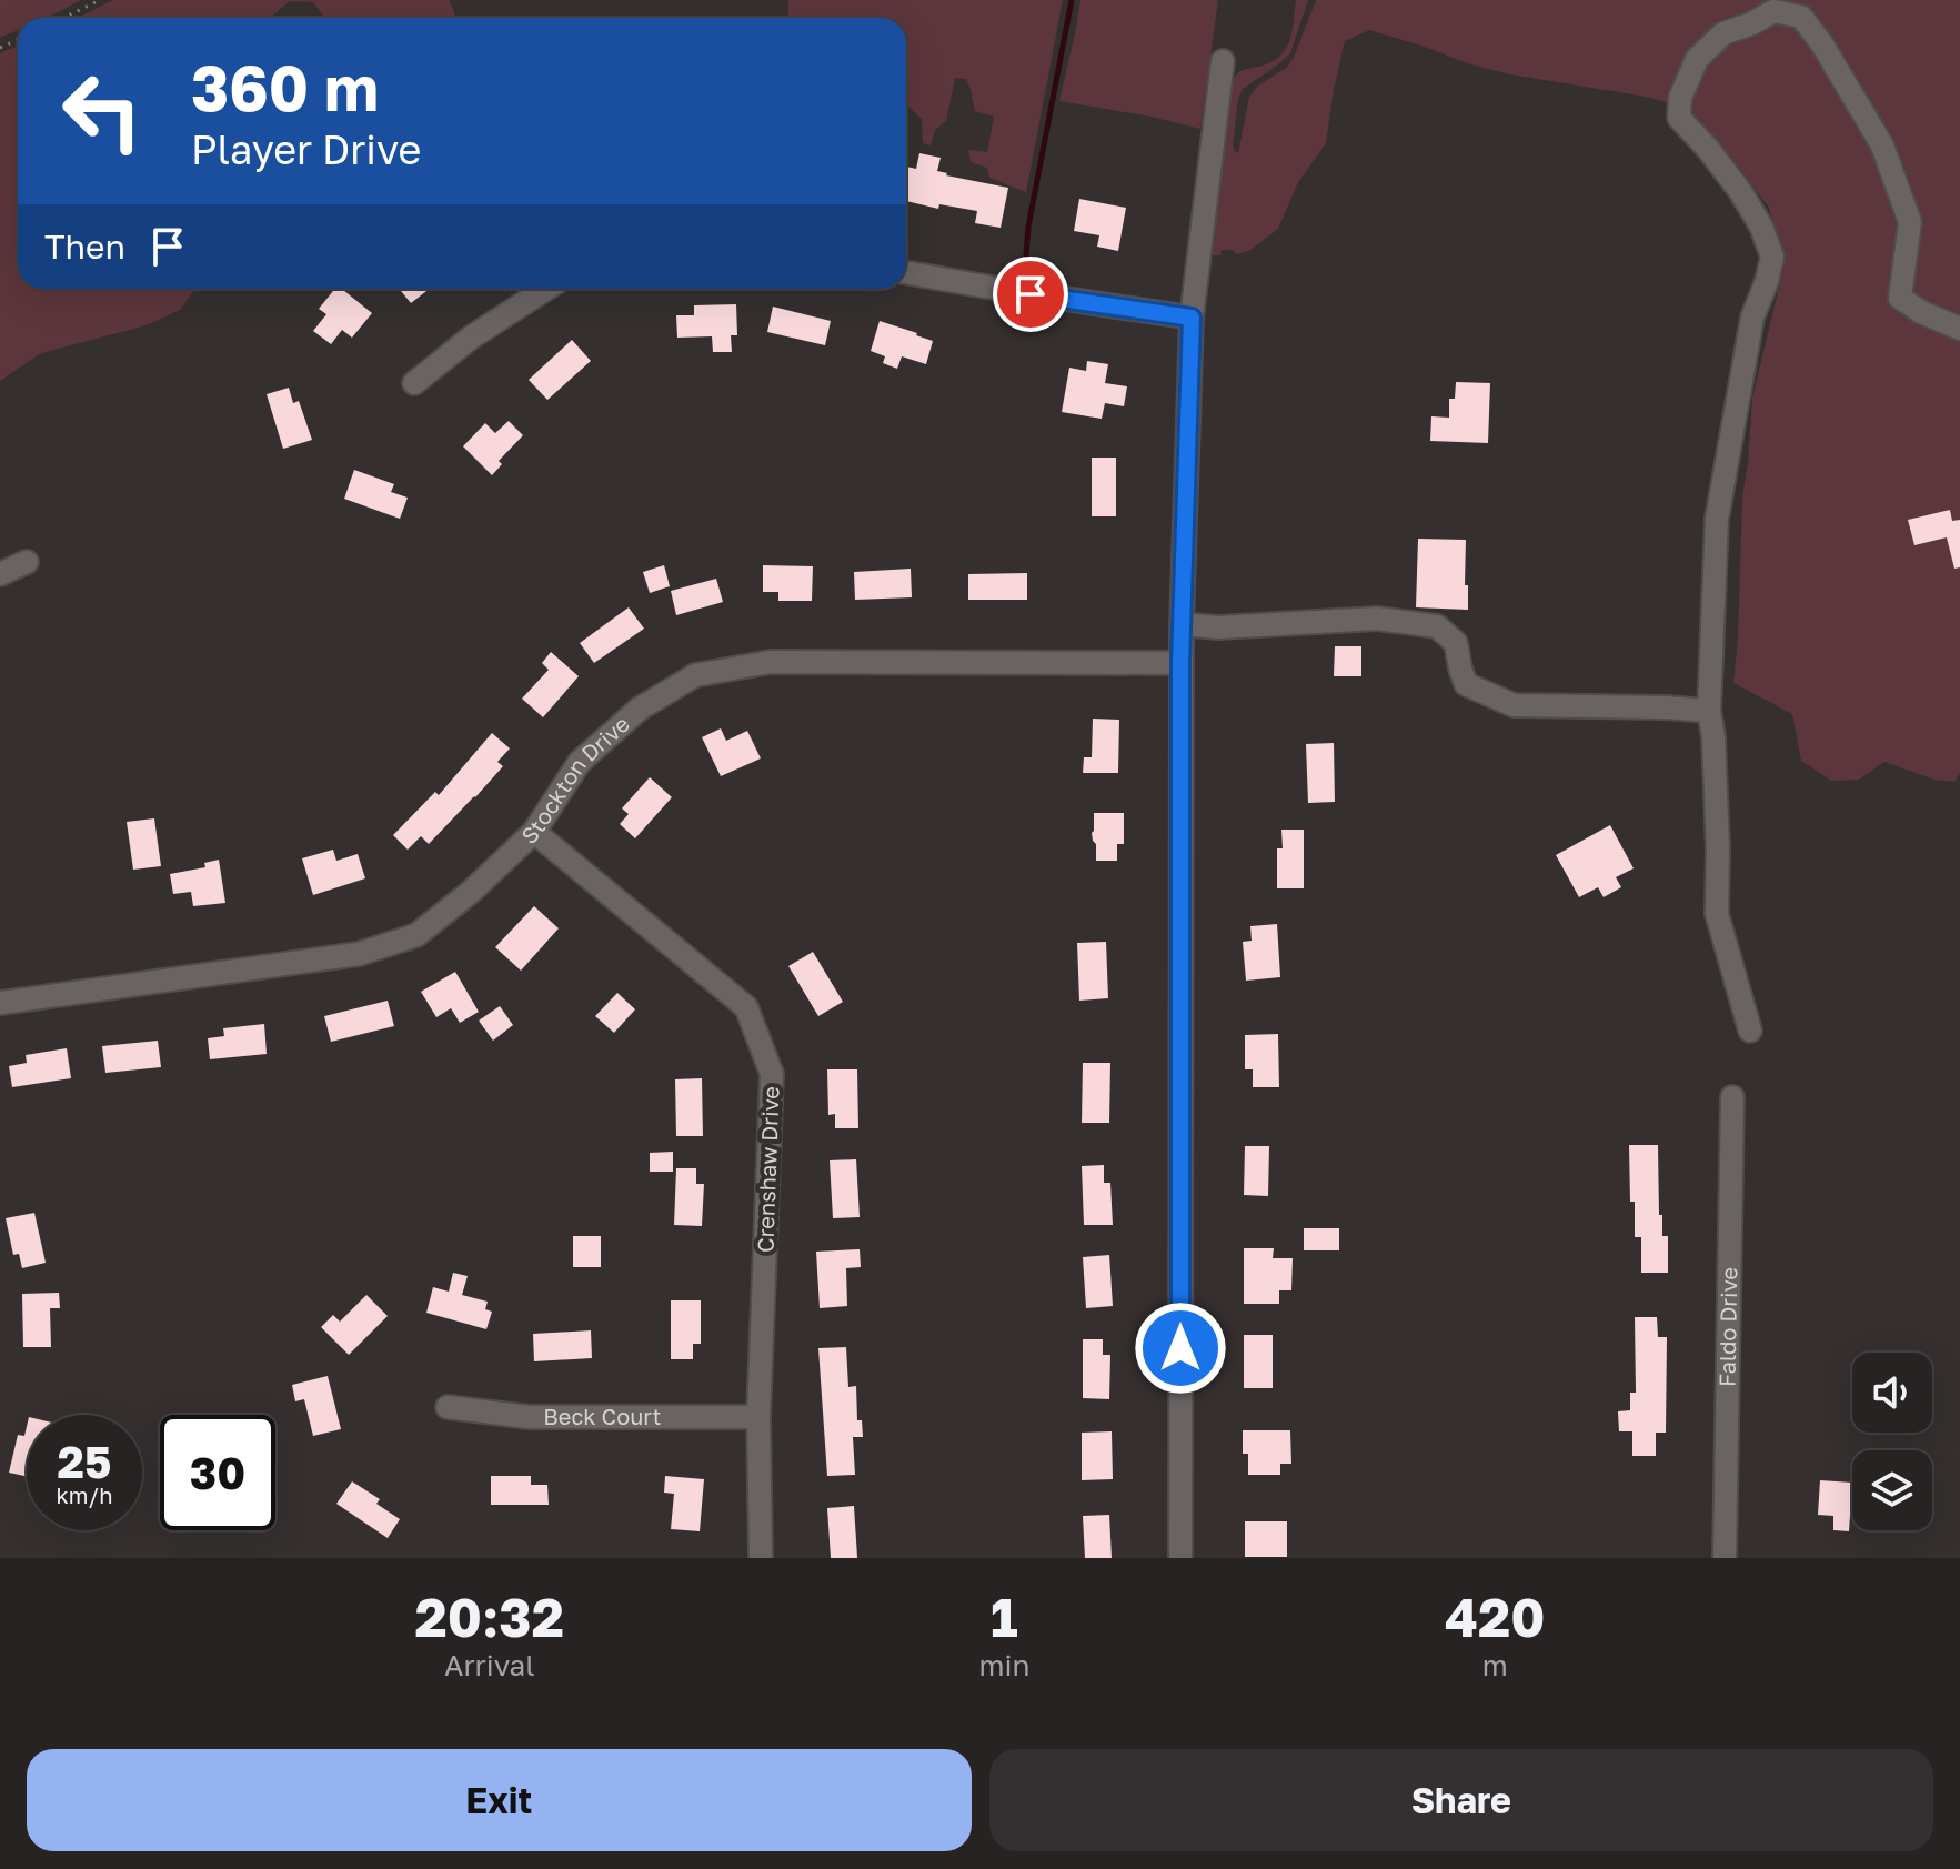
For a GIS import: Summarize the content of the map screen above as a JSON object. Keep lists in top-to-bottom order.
{
  "streets": {
    "street": [
      "Stockton Drive",
      "Crenshaw Drive",
      "Faldo Drive",
      "Beck Court"
    ]
  },
  "crossings": [
    ["Stockton Drive", "Crenshaw Drive"],
    ["Crenshaw Drive", "Beck Court"]
  ],
  "page": {
    "turn": ["360 m", "Player Drive"],
    "then": "Then",
    "speed": "25 km/h",
    "limit": "30",
    "eta": [
      "20:32",
      "Arrival",
      "1",
      "min",
      "420",
      "m"
    ],
    "buttons": ["Exit", "Share"]
  }
}
